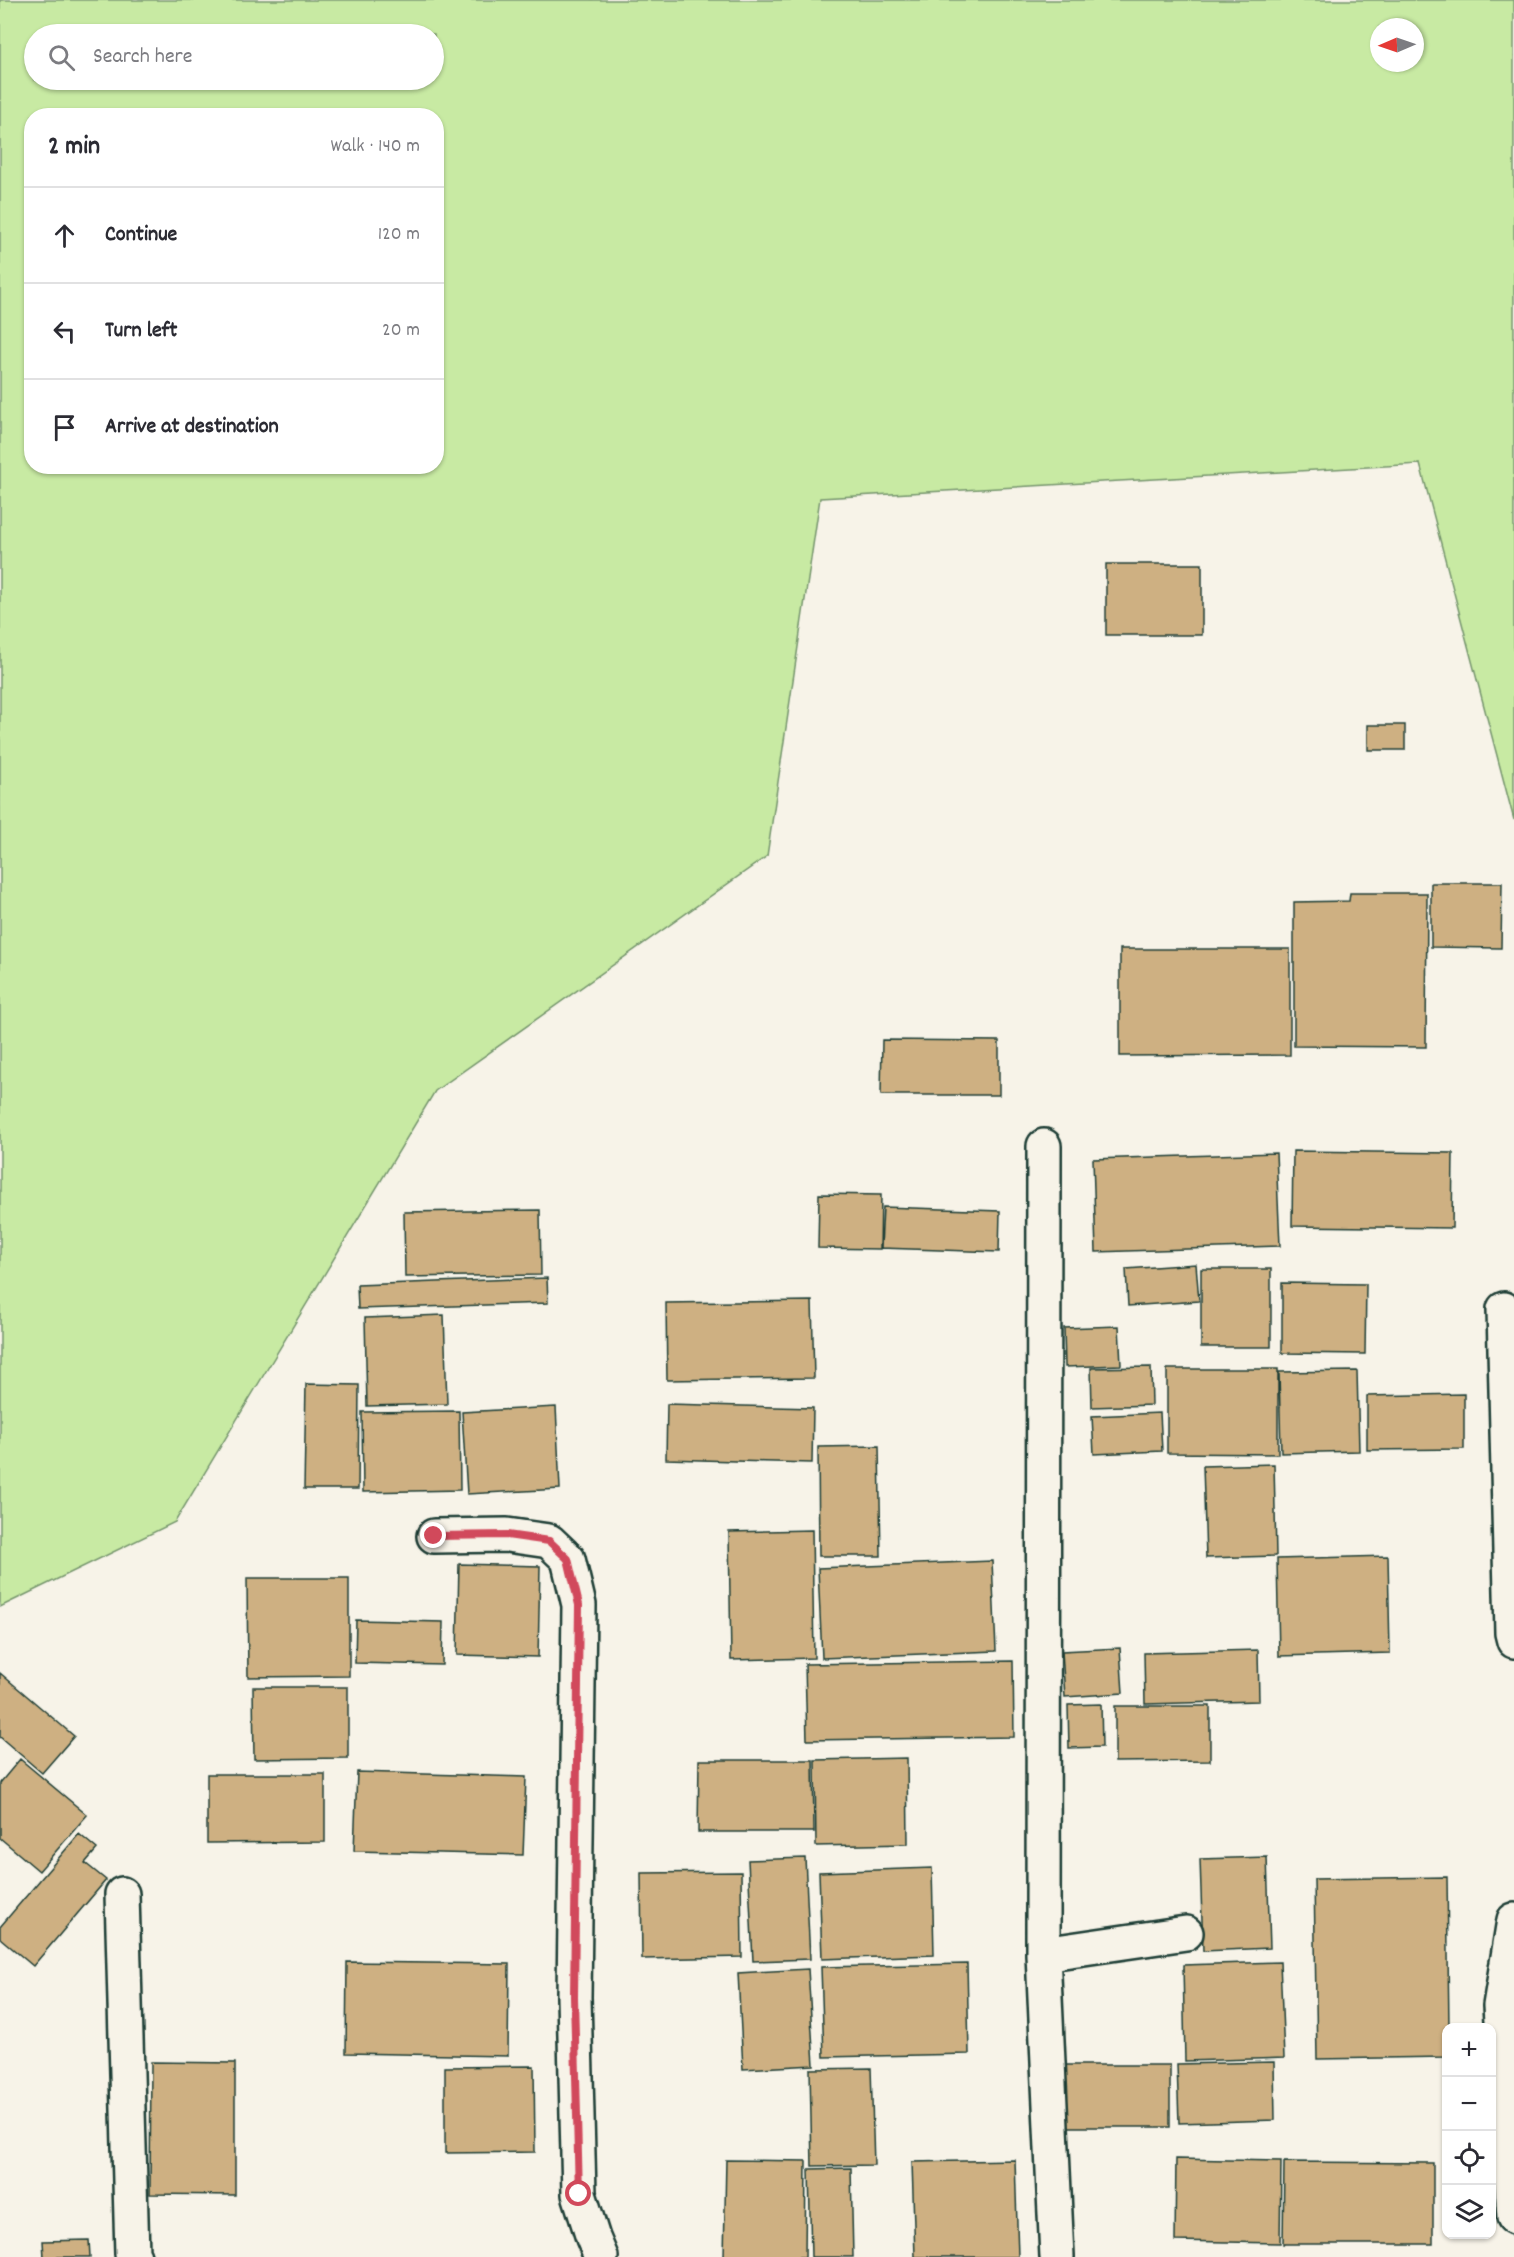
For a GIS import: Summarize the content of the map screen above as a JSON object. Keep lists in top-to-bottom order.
{
  "north": "left",
  "page": {
    "search": "Search here",
    "heading": ["2 min", "Walk · 140 m"],
    "list": [
      ["Continue", "120 m"],
      ["Turn left", "20 m"],
      "Arrive at destination"
    ],
    "map_buttons": ["+", "−"]
  }
}
